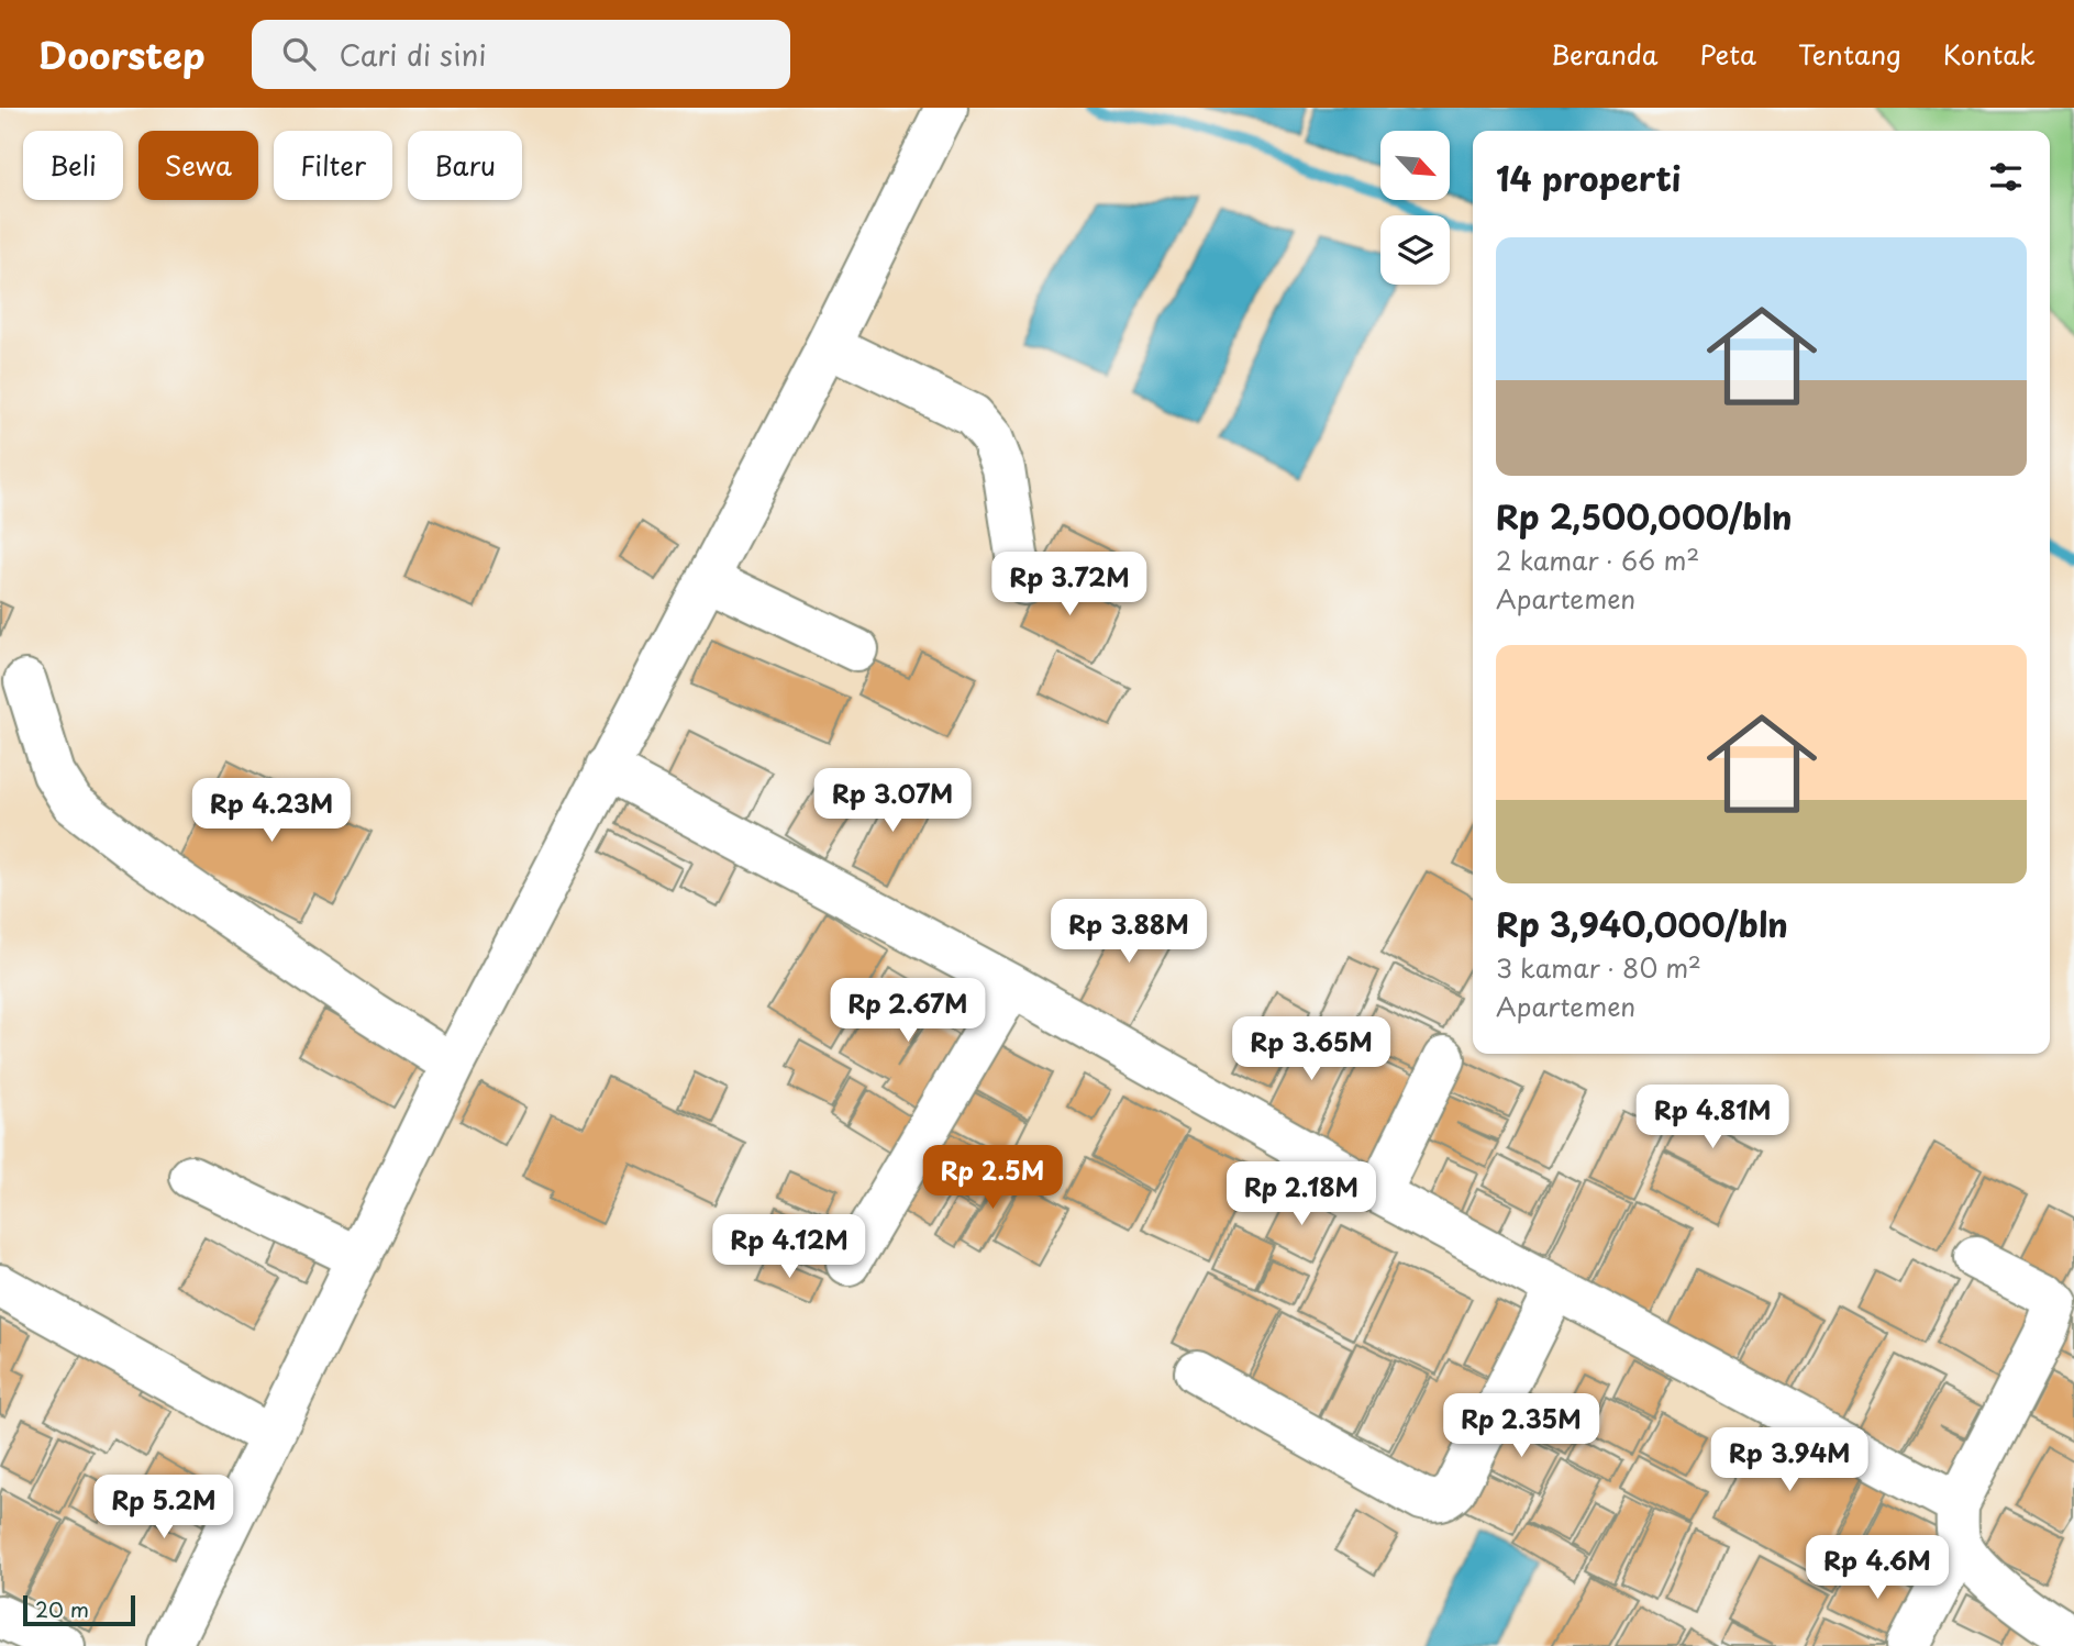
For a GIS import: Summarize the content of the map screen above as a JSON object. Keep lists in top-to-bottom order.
{
  "scale_bar": "20 m",
  "north": "bottom right",
  "page": {
    "header": "Doorstep",
    "search": "Cari di sini",
    "nav": [
      "Beranda",
      "Peta",
      "Tentang",
      "Kontak"
    ],
    "chip": [
      "Beli",
      "Sewa",
      "Filter",
      "Baru"
    ],
    "heading": "14 properti",
    "list": [
      {
        "name": "Rp 2,500,000/bln",
        "note": "2 kamar · 66 m² · Apartemen"
      },
      {
        "name": "Rp 3,940,000/bln",
        "note": "3 kamar · 80 m² · Apartemen"
      }
    ],
    "price": [
      "Rp 3.72M",
      "Rp 3.07M",
      "Rp 4.23M",
      "Rp 3.88M",
      "Rp 2.67M",
      "Rp 3.65M",
      "Rp 4.81M",
      "Rp 2.5M",
      "Rp 2.18M",
      "Rp 4.12M",
      "Rp 2.35M",
      "Rp 3.94M",
      "Rp 5.2M",
      "Rp 4.6M"
    ],
    "scale": "20 m"
  }
}
